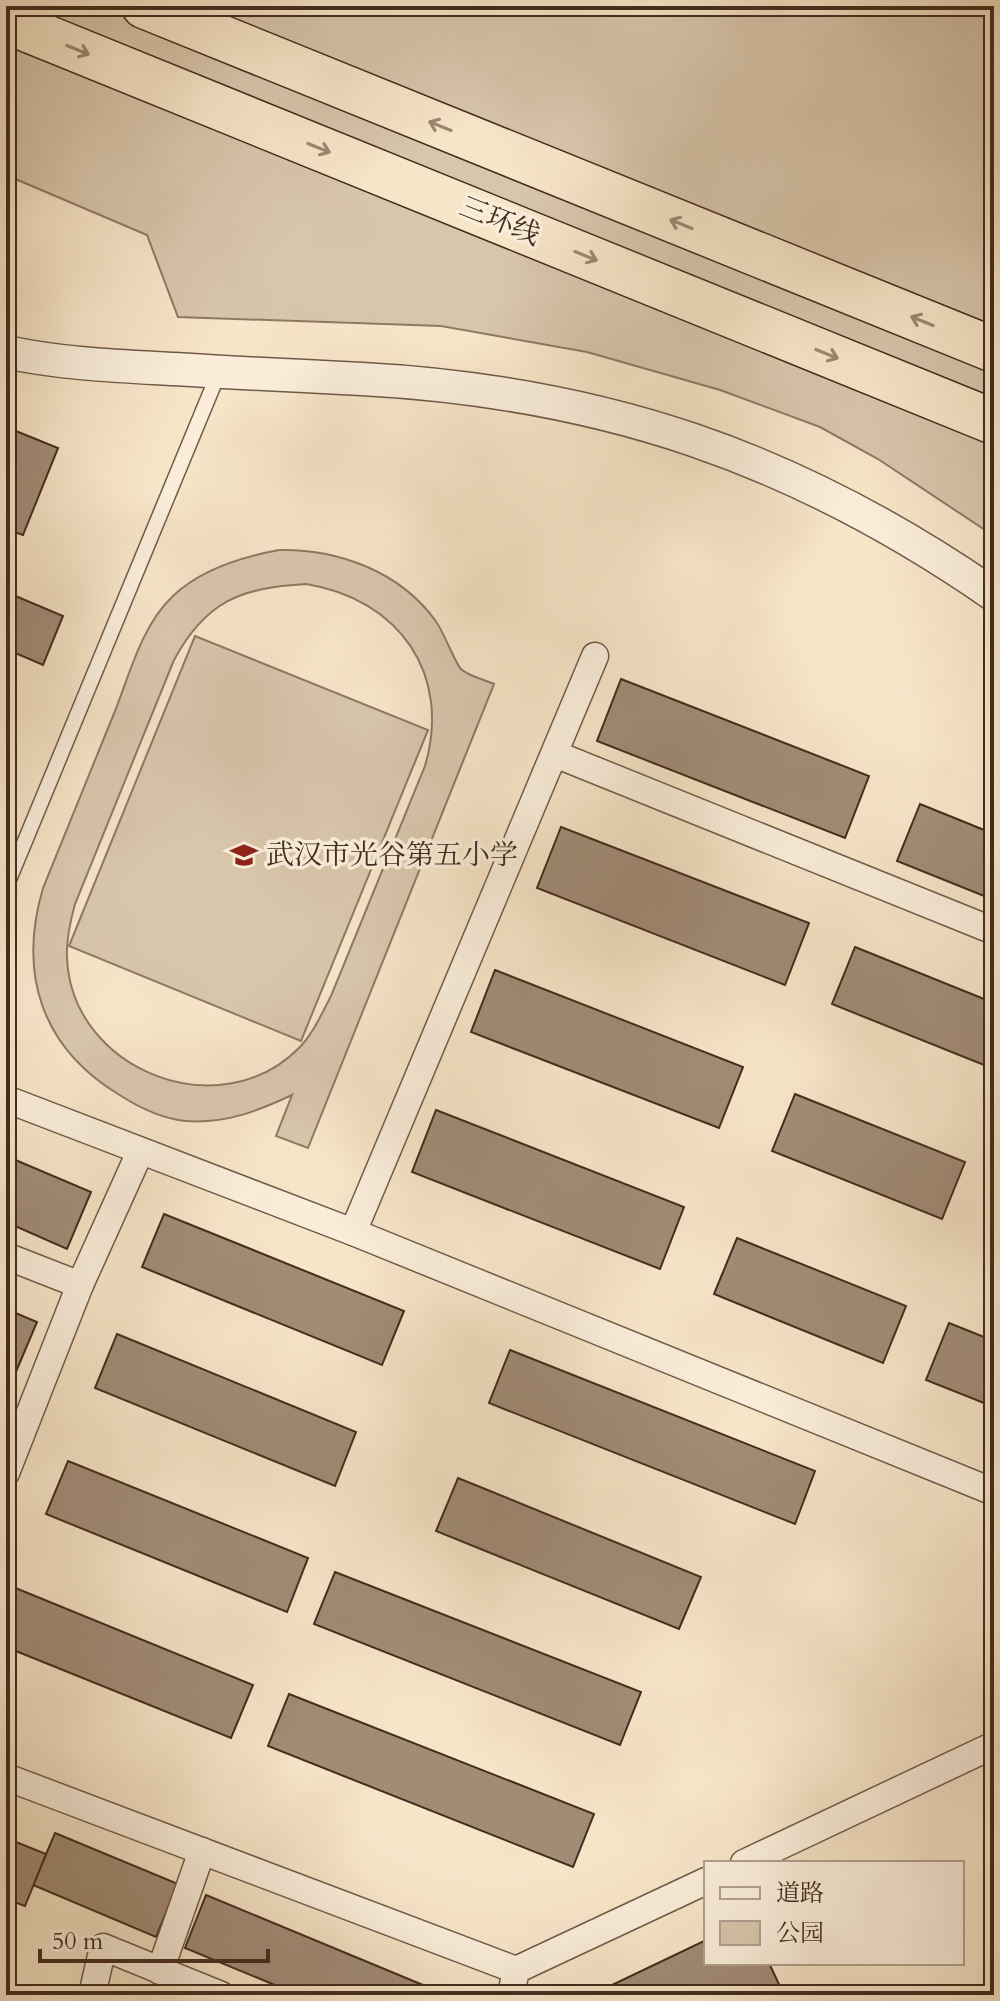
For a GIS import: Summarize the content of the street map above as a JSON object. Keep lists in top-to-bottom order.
{
  "streets": {
    "highway": ["三环线"]
  },
  "places": {
    "school or university": ["武汉市光谷第五小学"]
  },
  "legend": ["道路", "公园"],
  "scale_bar": "50 m"
}
